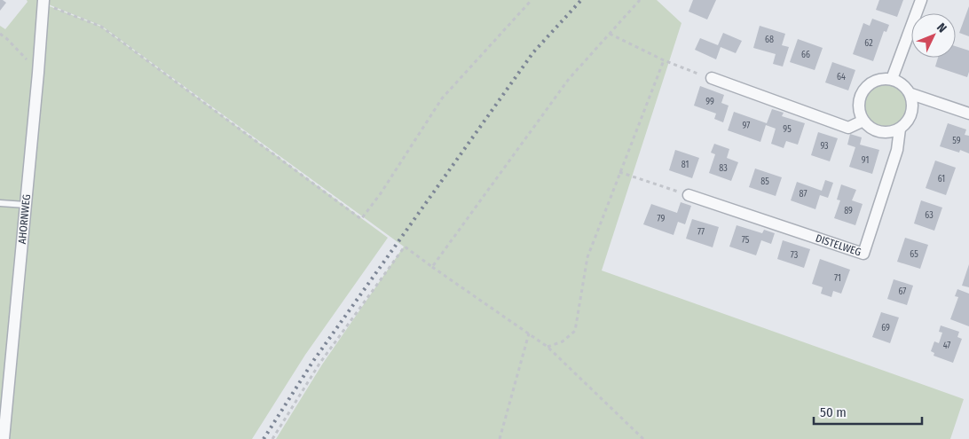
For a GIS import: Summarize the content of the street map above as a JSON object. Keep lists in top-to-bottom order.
{
  "streets": {
    "street": ["AHORNWEG", "DISTELWEG"]
  },
  "house_numbers": [
    "68",
    "62",
    "66",
    "64",
    "99",
    "97",
    "95",
    "59",
    "93",
    "91",
    "81",
    "83",
    "61",
    "85",
    "87",
    "89",
    "63",
    "79",
    "77",
    "75",
    "65",
    "73",
    "71",
    "67",
    "69",
    "47"
  ],
  "scale_bar": "50 m",
  "north": "top right"
}
